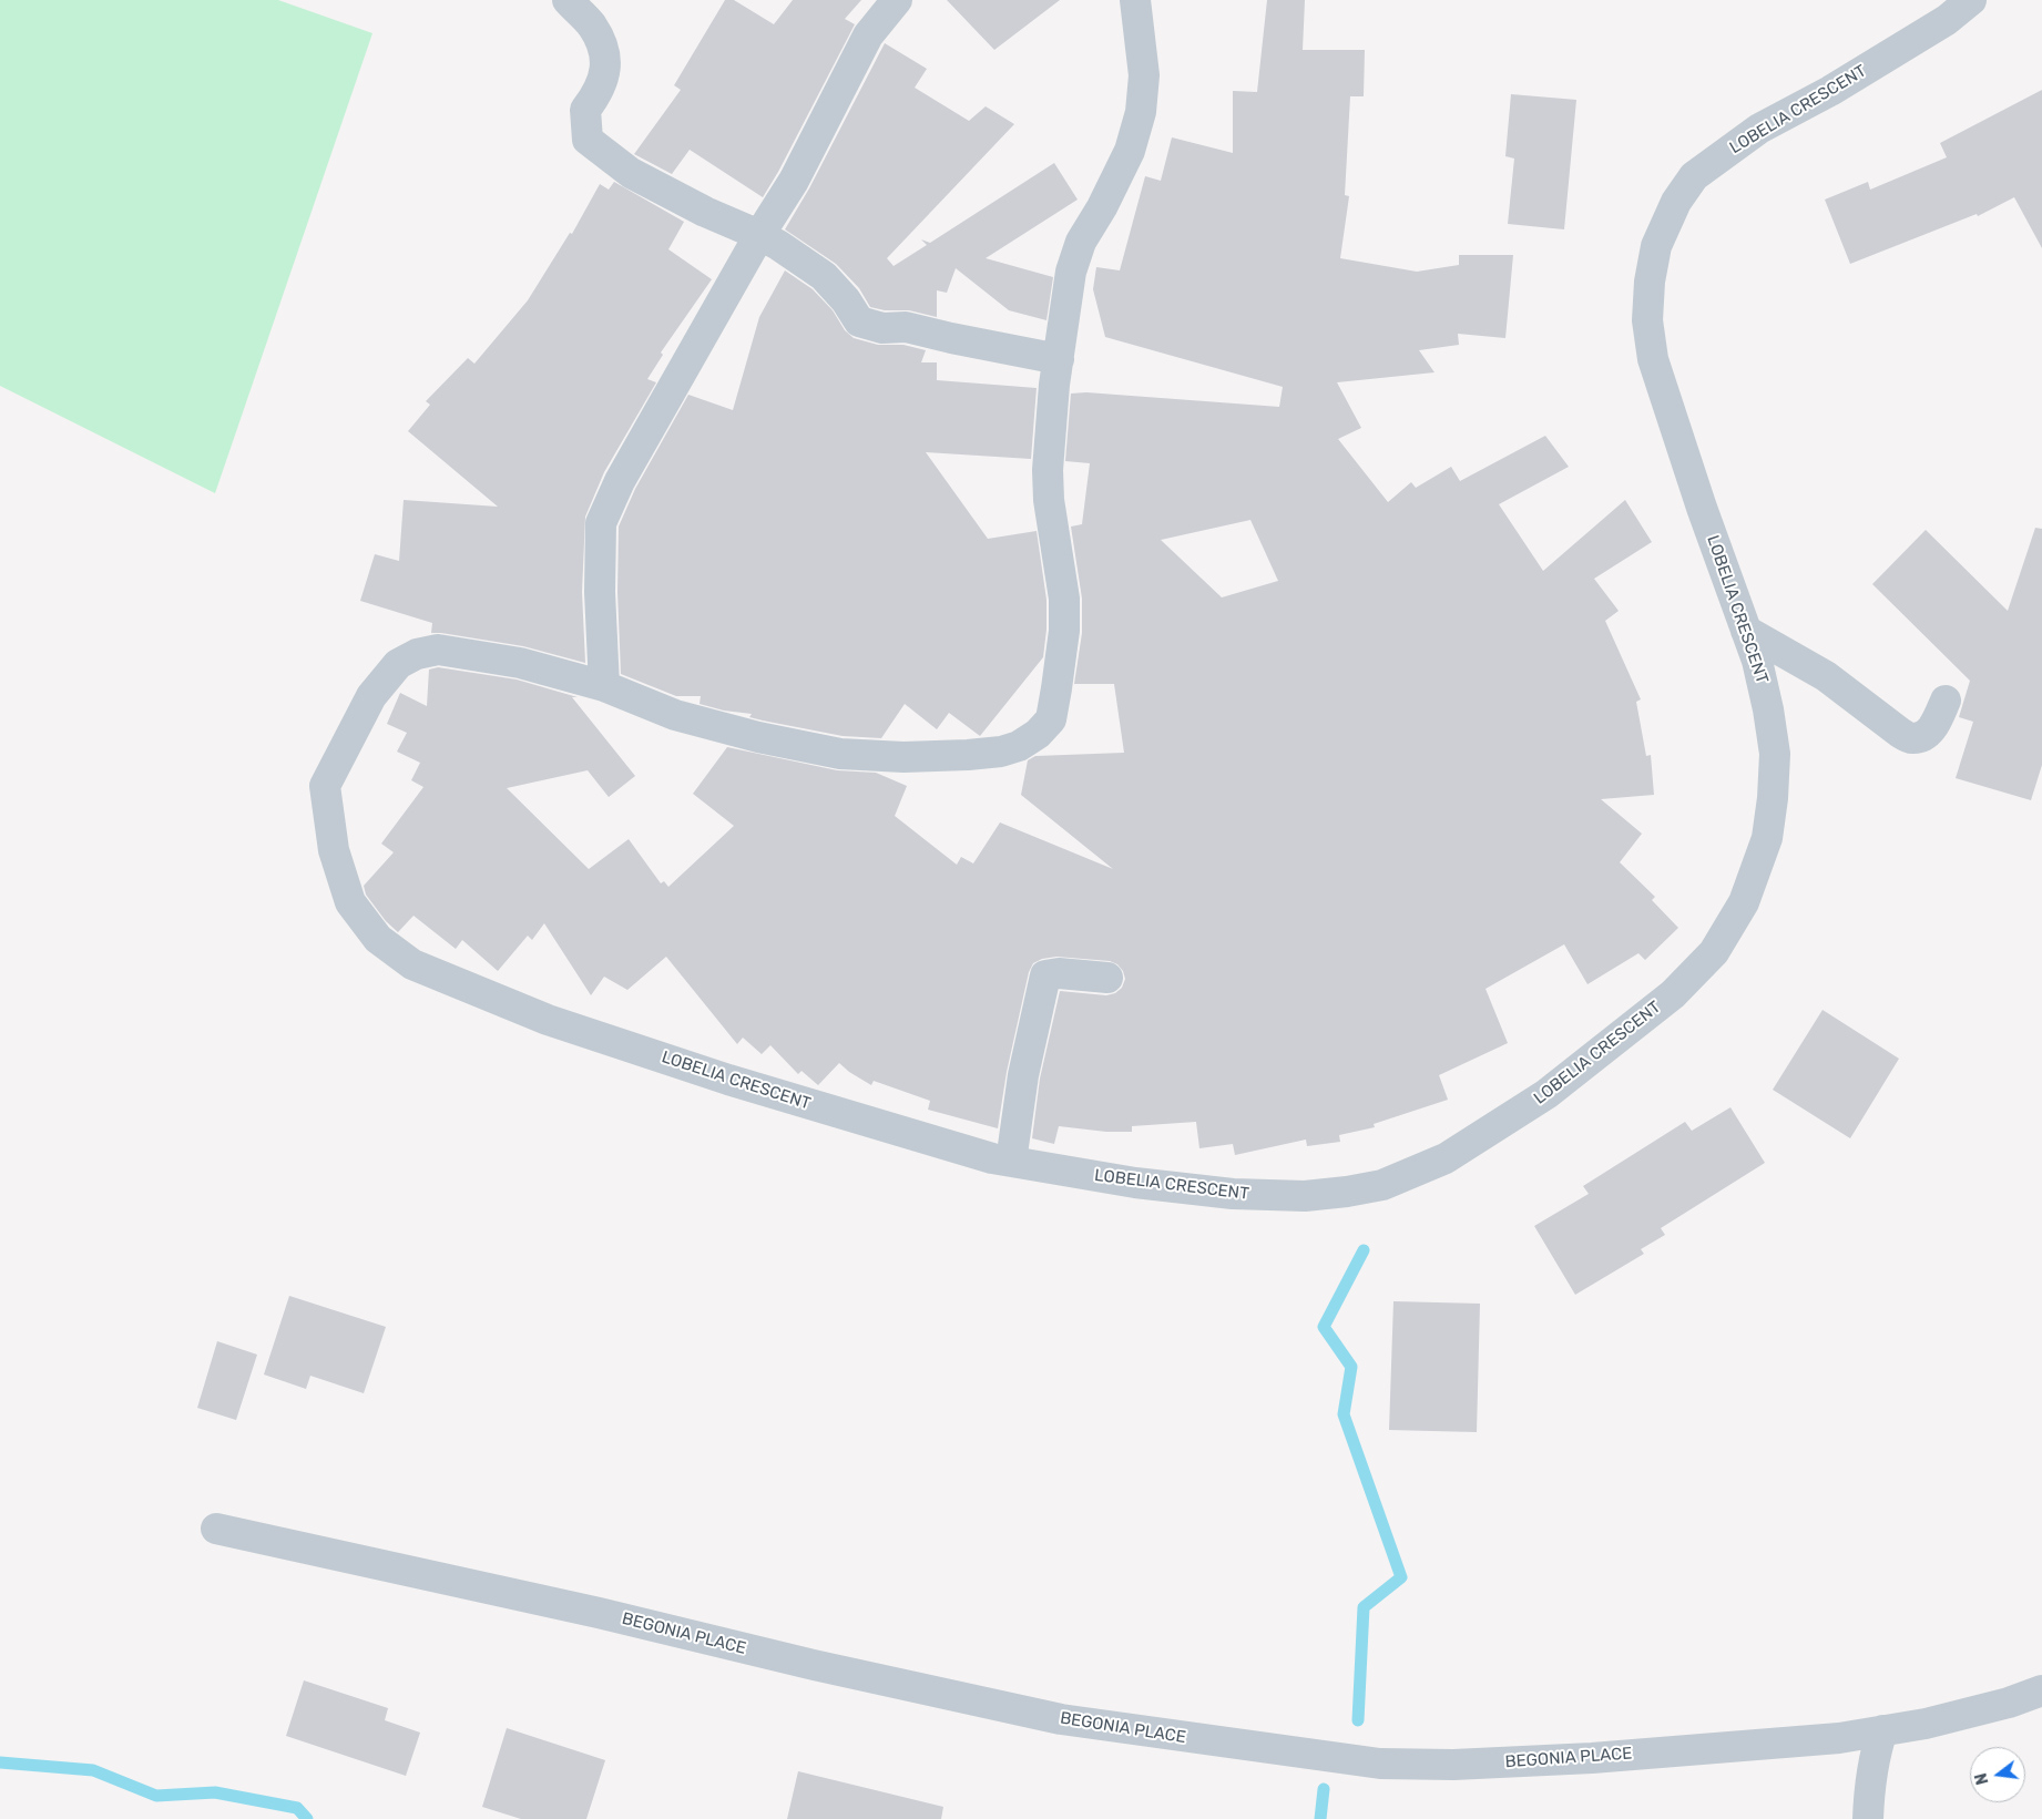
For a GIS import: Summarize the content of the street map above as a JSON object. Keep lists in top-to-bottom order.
{
  "streets": {
    "street": ["LOBELIA CRESCENT", "BEGONIA PLACE"]
  },
  "north": "left"
}
